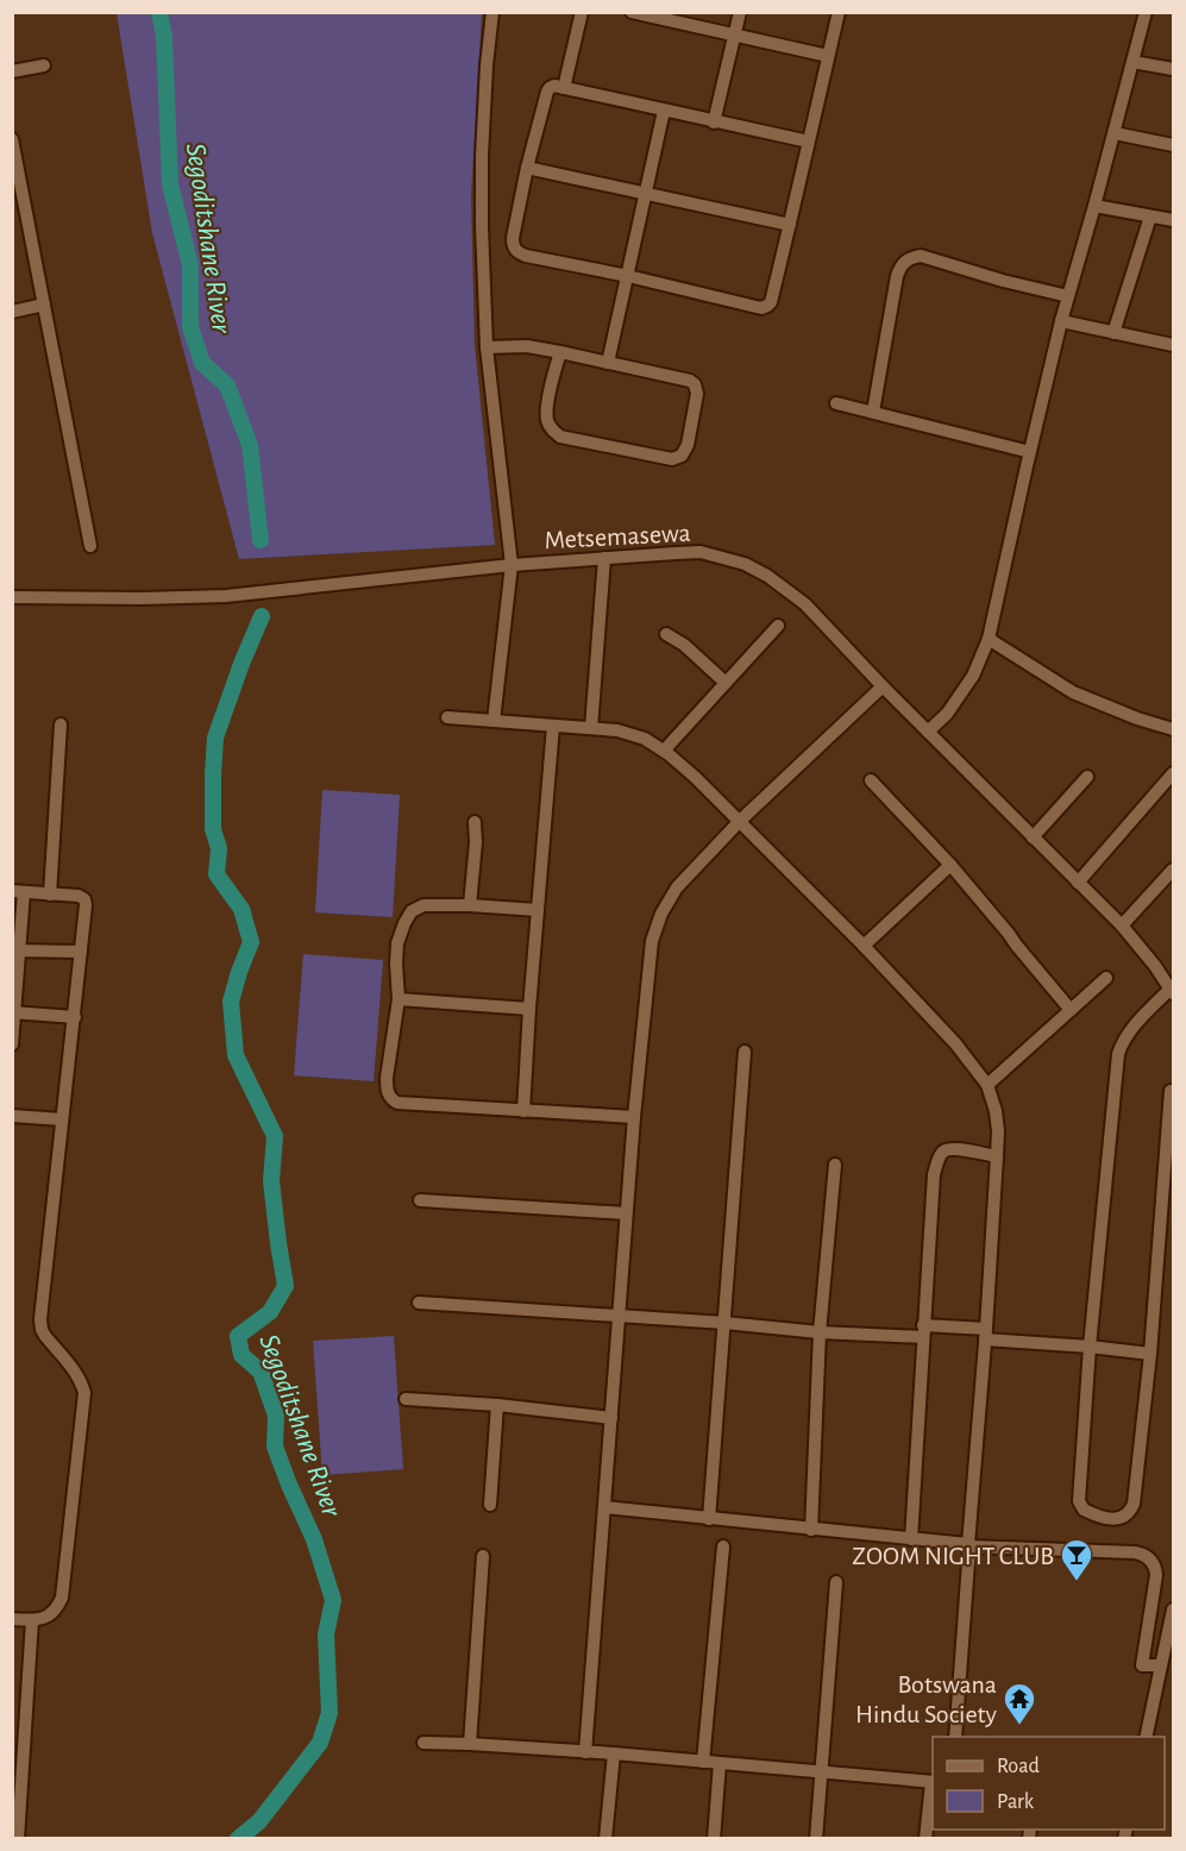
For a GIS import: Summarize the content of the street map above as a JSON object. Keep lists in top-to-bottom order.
{
  "streets": {
    "street": ["Metsemasewa"]
  },
  "water": ["Segoditshane River"],
  "places": {
    "bar": ["ZOOM NIGHT CLUB"],
    "temple": ["Botswana Hindu Society"]
  },
  "legend": ["Road", "Park"]
}
